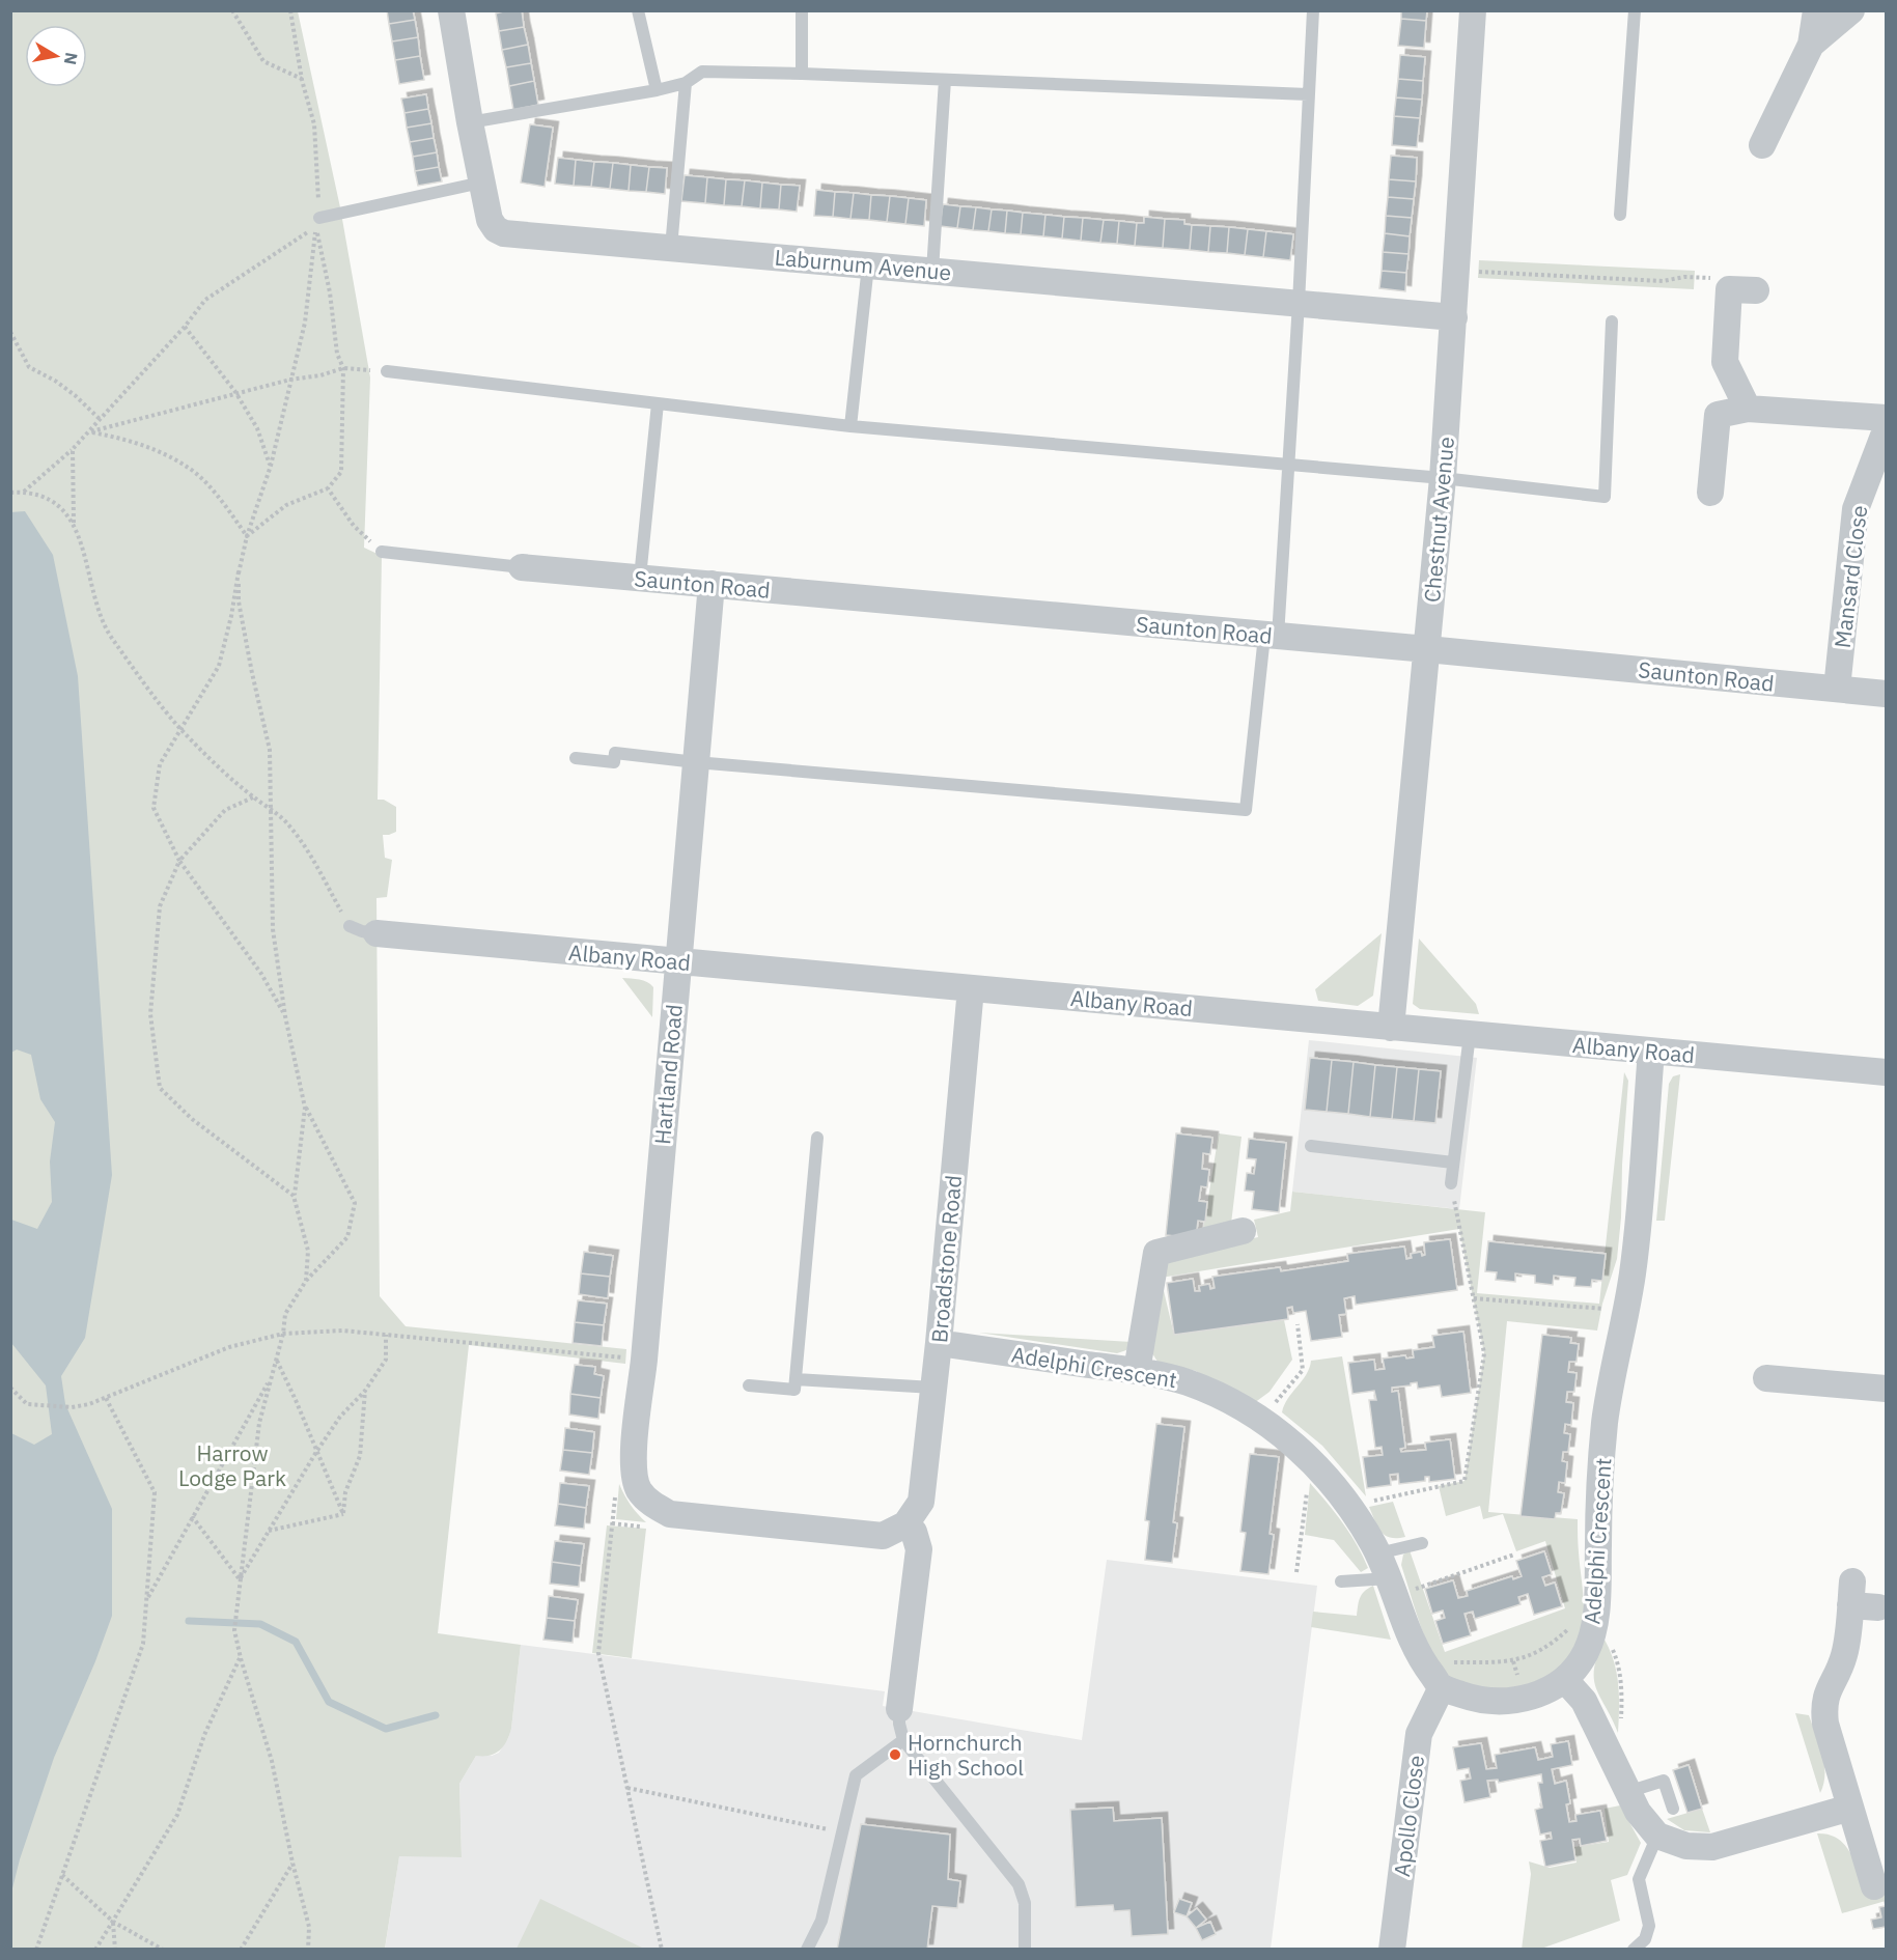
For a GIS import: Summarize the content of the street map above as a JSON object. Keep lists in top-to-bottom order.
{
  "streets": {
    "street": [
      "Laburnum Avenue",
      "Chestnut Avenue",
      "Mansard Close",
      "Saunton Road",
      "Albany Road",
      "Hartland Road",
      "Broadstone Road",
      "Adelphi Crescent",
      "Apollo Close"
    ]
  },
  "crossings": [
    ["Laburnum Avenue", "Chestnut Avenue"],
    ["Chestnut Avenue", "Saunton Road"],
    ["Chestnut Avenue", "Albany Road"],
    ["Mansard Close", "Saunton Road"],
    ["Saunton Road", "Hartland Road"],
    ["Albany Road", "Hartland Road"],
    ["Albany Road", "Broadstone Road"],
    ["Albany Road", "Adelphi Crescent"],
    ["Broadstone Road", "Adelphi Crescent"],
    ["Adelphi Crescent", "Apollo Close"]
  ],
  "parks": ["Harrow Lodge Park"],
  "places": ["Hornchurch High School"],
  "north": "right"
}
